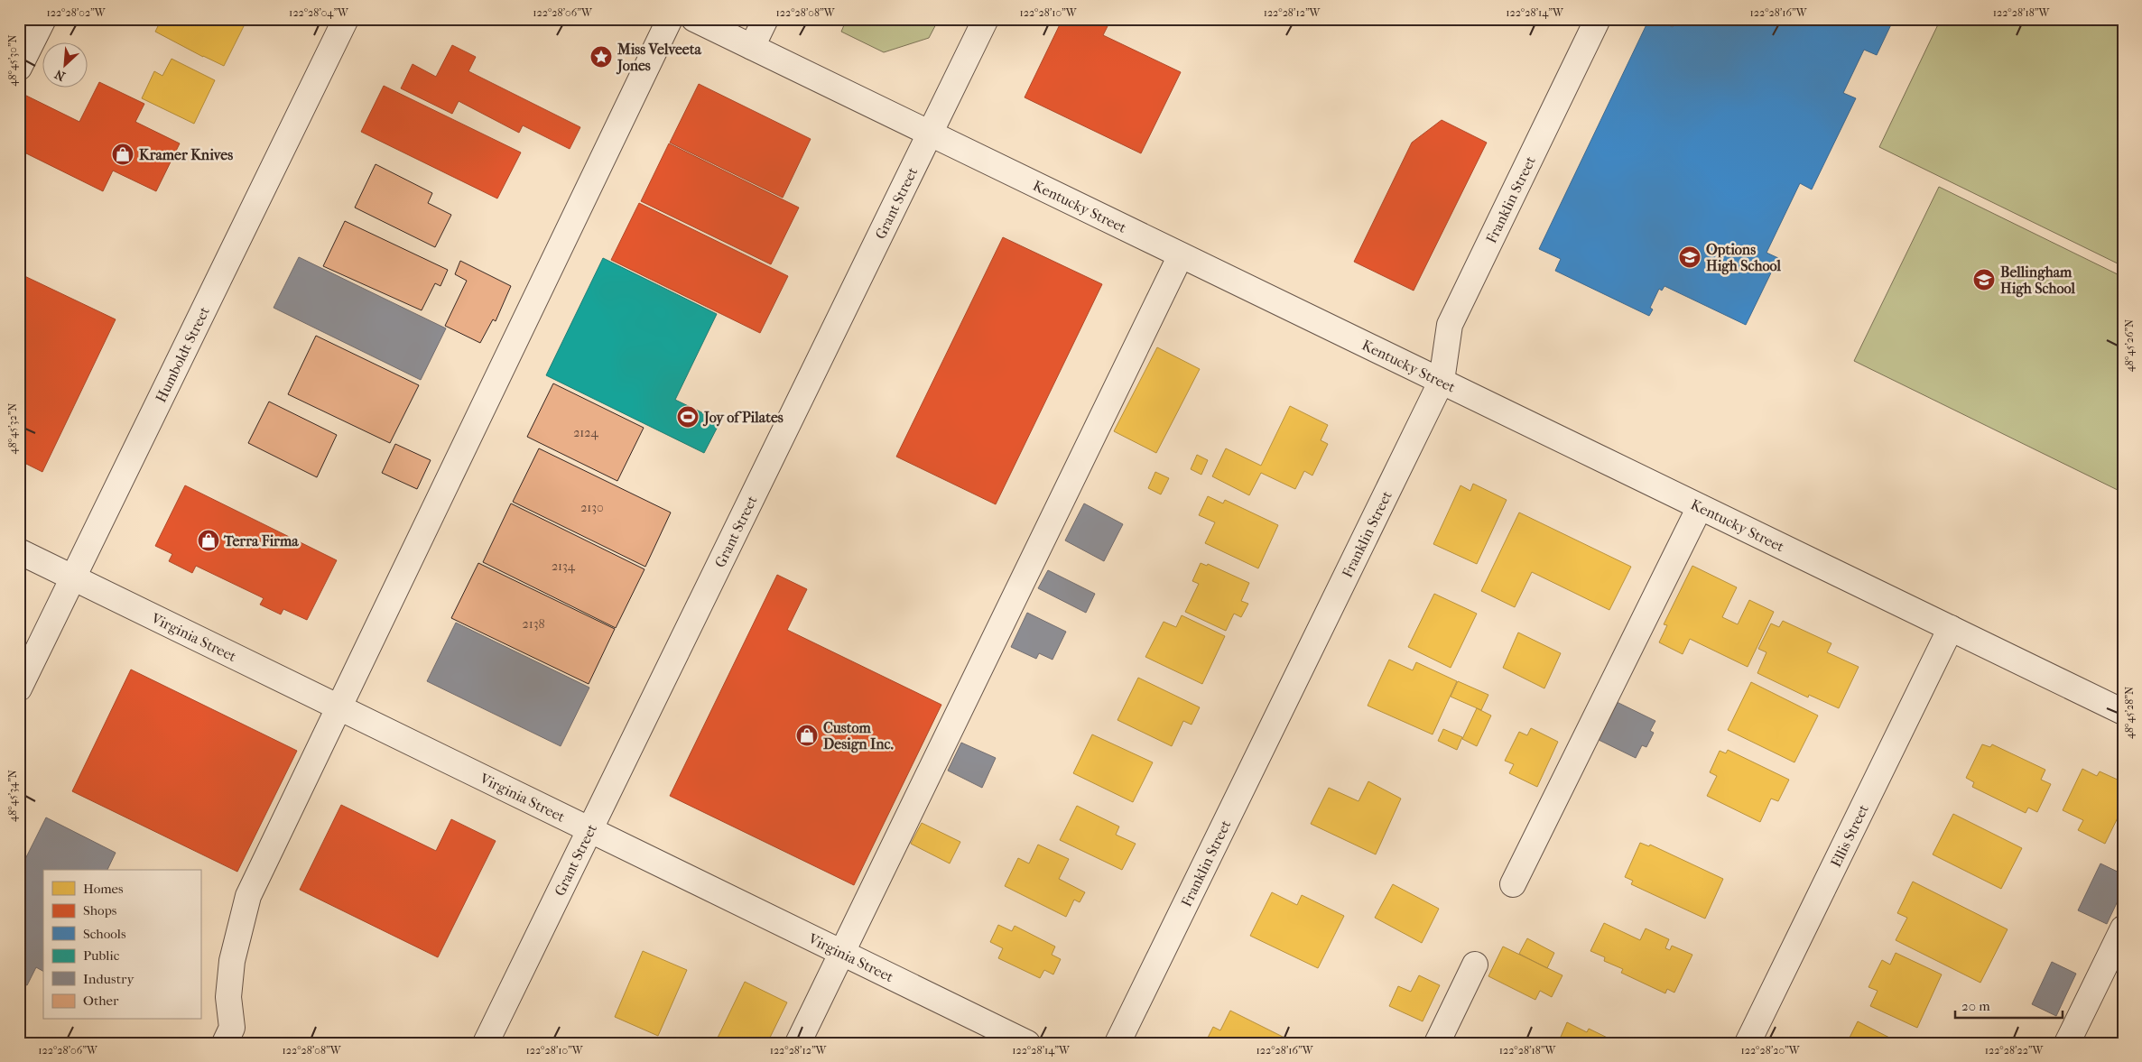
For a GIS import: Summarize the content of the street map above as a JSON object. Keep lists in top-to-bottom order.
{
  "streets": {
    "street": [
      "Franklin Street",
      "Grant Street",
      "Kentucky Street",
      "Humboldt Street",
      "Virginia Street",
      "Ellis Street"
    ]
  },
  "crossings": [
    ["Franklin Street", "Kentucky Street"],
    ["Grant Street", "Kentucky Street"],
    ["Grant Street", "Virginia Street"],
    ["Kentucky Street", "Ellis Street"],
    ["Humboldt Street", "Virginia Street"]
  ],
  "places": {
    "place": ["Miss Velveeta Jones"],
    "shop": ["Kramer Knives", "Terra Firma", "Custom Design Inc."],
    "school or university": ["Options High School", "Bellingham High School"],
    "sports": ["Joy of Pilates"]
  },
  "house_numbers": [
    "2124",
    "2130",
    "2134",
    "2138"
  ],
  "legend": [
    "Homes",
    "Shops",
    "Schools",
    "Public",
    "Industry",
    "Other"
  ],
  "scale_bar": "20 m",
  "north": "bottom left",
  "coordinates": [
    "122°28'02\"W",
    "122°28'04\"W",
    "122°28'06\"W",
    "122°28'08\"W",
    "122°28'10\"W",
    "122°28'12\"W",
    "122°28'14\"W",
    "122°28'16\"W",
    "122°28'18\"W",
    "48°45'30\"N",
    "48°45'26\"N",
    "48°45'32\"N",
    "48°45'28\"N",
    "48°45'34\"N",
    "122°28'20\"W",
    "122°28'22\"W"
  ]
}
